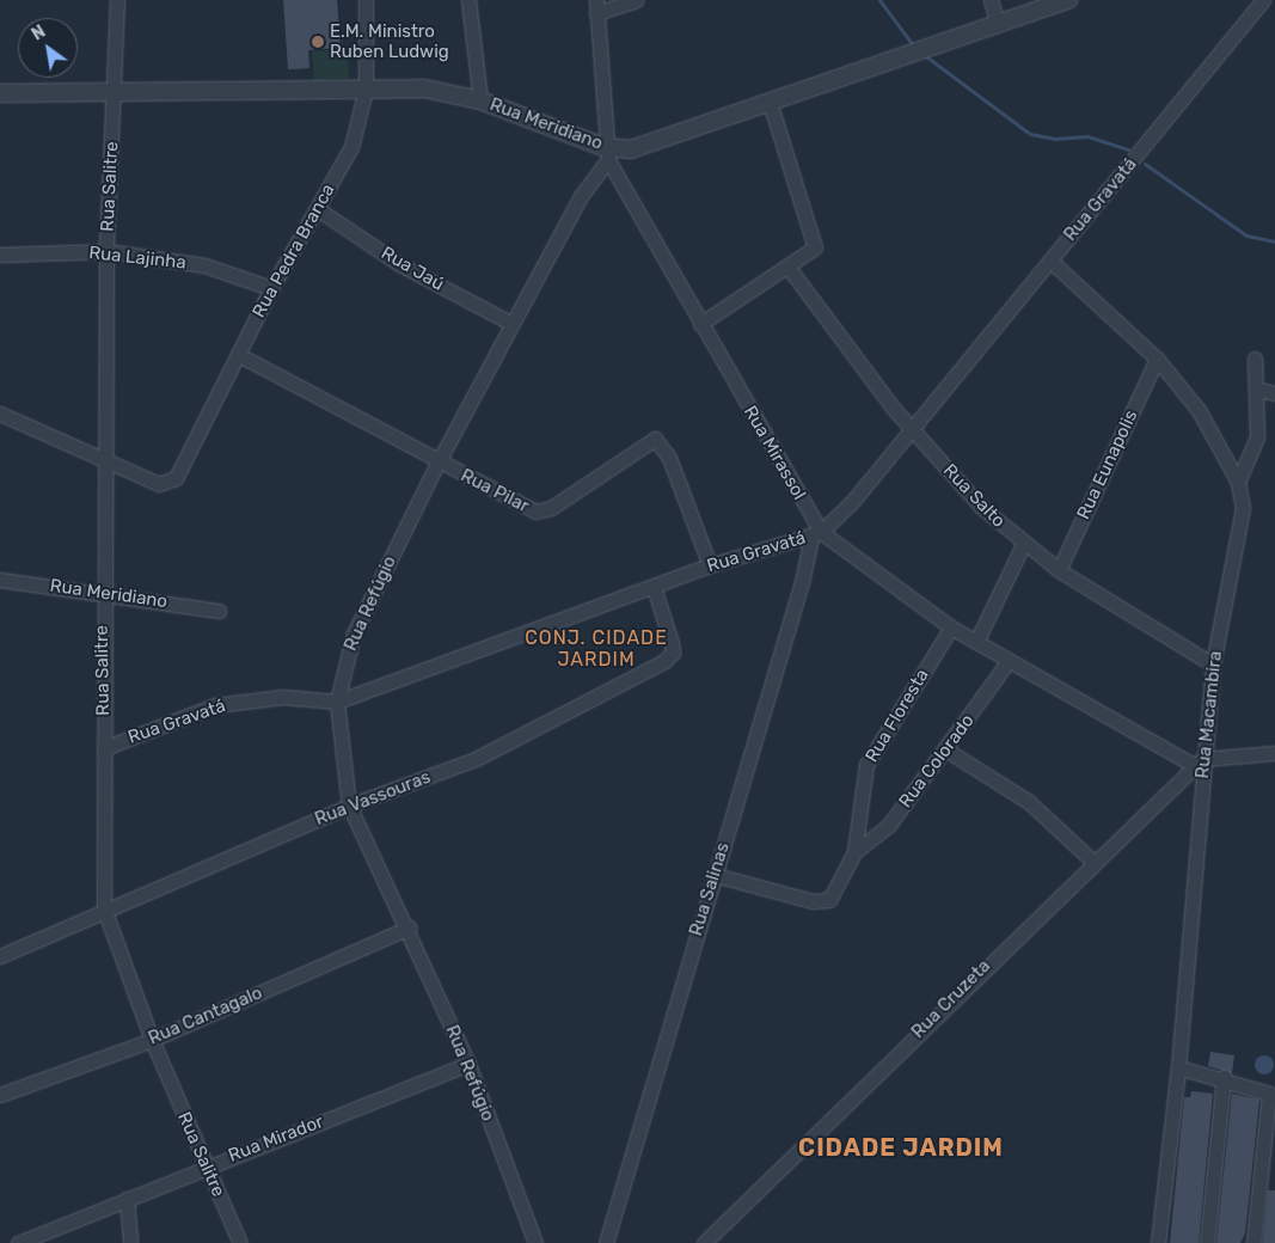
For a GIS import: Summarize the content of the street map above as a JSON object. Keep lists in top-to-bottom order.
{
  "streets": {
    "street": [
      "Rua Meridiano",
      "Rua Salitre",
      "Rua Gravatá",
      "Rua Pedra Branca",
      "Rua Lajinha",
      "Rua Jaú",
      "Rua Mirassol",
      "Rua Eunapolis",
      "Rua Pilar",
      "Rua Salto",
      "Rua Refúgio",
      "Rua Macambira",
      "Rua Floresta",
      "Rua Colorado",
      "Rua Vassouras",
      "Rua Salinas",
      "Rua Cruzeta",
      "Rua Cantagalo",
      "Rua Mirador"
    ]
  },
  "crossings": [
    ["Rua Meridiano", "Rua Salitre"],
    ["Rua Meridiano", "Rua Pedra Branca"],
    ["Rua Meridiano", "Rua Mirassol"],
    ["Rua Meridiano", "Rua Refúgio"],
    ["Rua Salitre", "Rua Gravatá"],
    ["Rua Salitre", "Rua Pedra Branca"],
    ["Rua Salitre", "Rua Lajinha"],
    ["Rua Salitre", "Rua Vassouras"],
    ["Rua Salitre", "Rua Cantagalo"],
    ["Rua Salitre", "Rua Mirador"],
    ["Rua Gravatá", "Rua Mirassol"],
    ["Rua Gravatá", "Rua Pilar"],
    ["Rua Gravatá", "Rua Salto"],
    ["Rua Gravatá", "Rua Refúgio"],
    ["Rua Gravatá", "Rua Macambira"],
    ["Rua Gravatá", "Rua Vassouras"],
    ["Rua Gravatá", "Rua Salinas"],
    ["Rua Pedra Branca", "Rua Lajinha"],
    ["Rua Pedra Branca", "Rua Jaú"],
    ["Rua Pedra Branca", "Rua Pilar"],
    ["Rua Jaú", "Rua Refúgio"],
    ["Rua Mirassol", "Rua Refúgio"],
    ["Rua Mirassol", "Rua Macambira"],
    ["Rua Mirassol", "Rua Floresta"],
    ["Rua Mirassol", "Rua Colorado"],
    ["Rua Mirassol", "Rua Salinas"],
    ["Rua Mirassol", "Rua Cruzeta"],
    ["Rua Eunapolis", "Rua Salto"],
    ["Rua Eunapolis", "Rua Macambira"],
    ["Rua Pilar", "Rua Refúgio"],
    ["Rua Salto", "Rua Macambira"],
    ["Rua Refúgio", "Rua Vassouras"],
    ["Rua Refúgio", "Rua Cantagalo"],
    ["Rua Refúgio", "Rua Mirador"],
    ["Rua Macambira", "Rua Cruzeta"],
    ["Rua Floresta", "Rua Colorado"],
    ["Rua Floresta", "Rua Salinas"]
  ],
  "districts": ["CONJ. CIDADE JARDIM", "CIDADE JARDIM"],
  "places": ["E.M. Ministro Ruben Ludwig"],
  "north": "top left"
}
